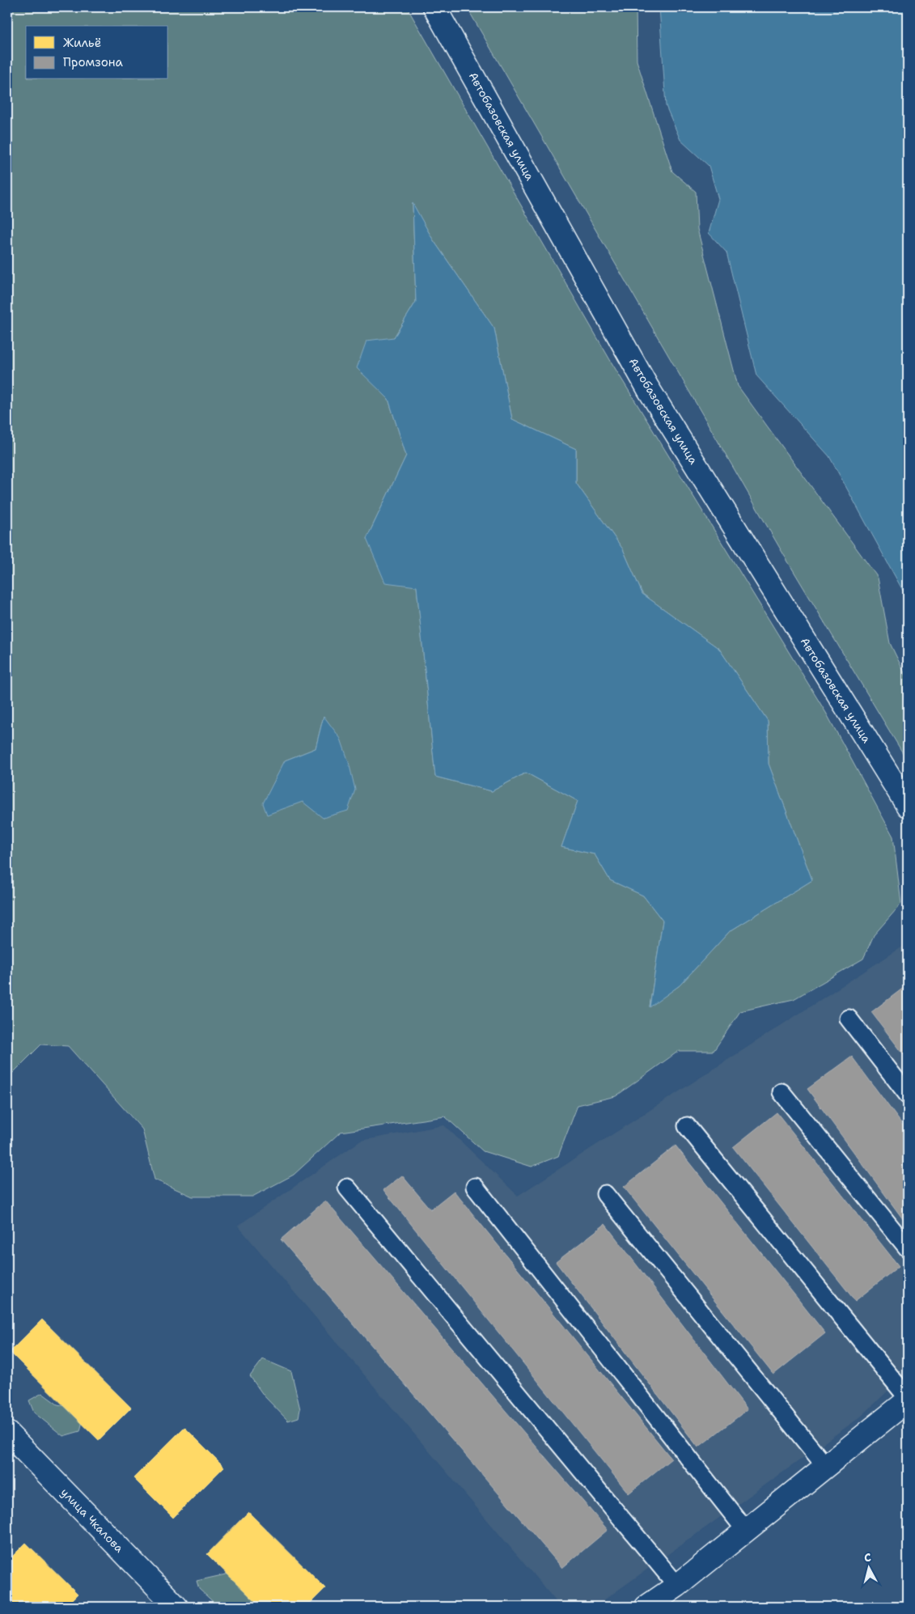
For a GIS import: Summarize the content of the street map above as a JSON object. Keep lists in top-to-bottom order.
{
  "streets": {
    "street": ["Автобазовская улица", "улица Чкалова"]
  },
  "legend": ["Жильё", "Промзона"],
  "north": "top"
}
